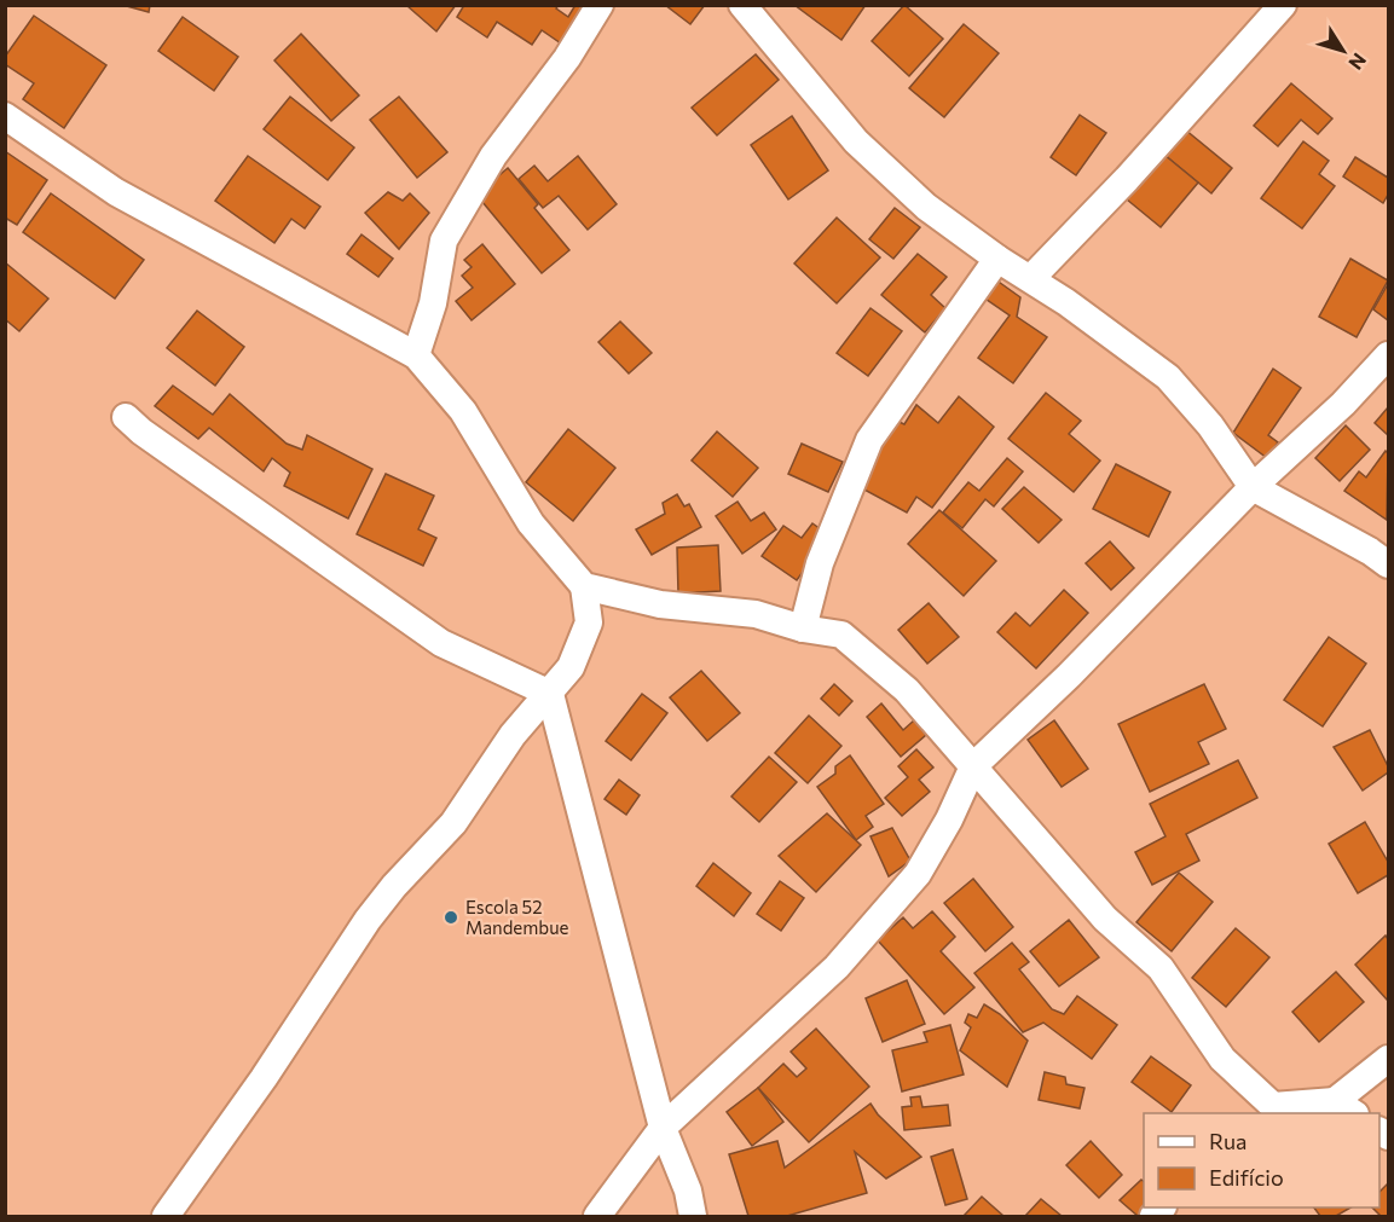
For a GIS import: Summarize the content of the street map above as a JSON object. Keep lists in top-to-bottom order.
{
  "places": ["Escola 52 Mandembue"],
  "legend": ["Rua", "Edifício"],
  "north": "bottom right"
}
